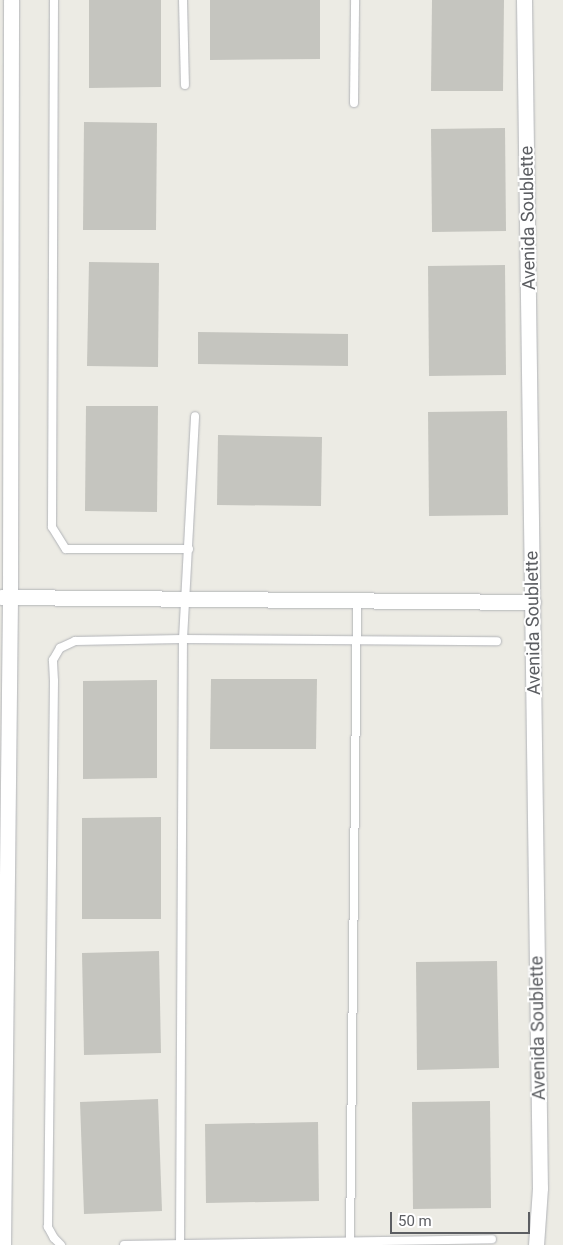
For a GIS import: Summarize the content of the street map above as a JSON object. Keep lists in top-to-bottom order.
{
  "streets": {
    "street": ["Avenida Soublette"]
  },
  "scale_bar": "50 m"
}
